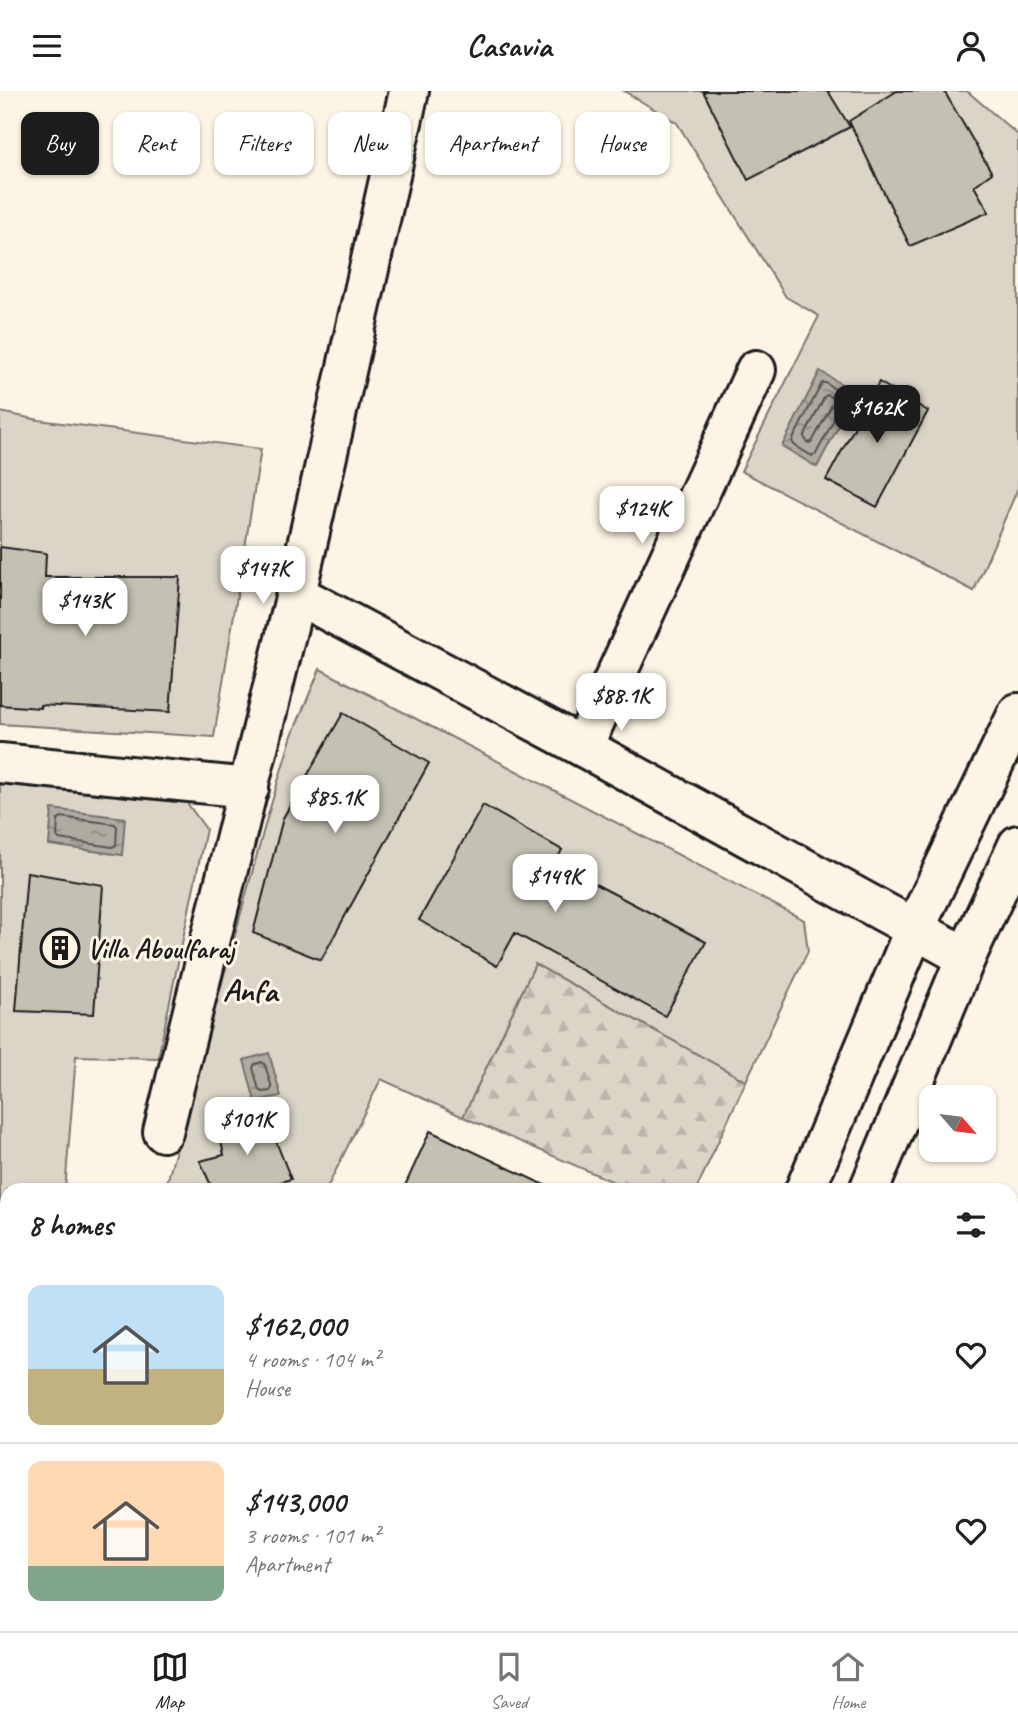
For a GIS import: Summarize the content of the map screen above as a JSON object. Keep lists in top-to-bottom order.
{
  "districts": ["Anfa"],
  "places": {
    "building": ["Villa Aboulfaraj"]
  },
  "north": "bottom right",
  "page": {
    "header": "Casavia",
    "chip": [
      "Buy",
      "Rent",
      "Filters",
      "New",
      "Apartment",
      "House"
    ],
    "price": [
      "$162K",
      "$124K",
      "$147K",
      "$143K",
      "$88.1K",
      "$85.1K",
      "$149K",
      "$101K"
    ],
    "heading": "8 homes",
    "list": [
      {
        "name": "$162,000",
        "note": "4 rooms · 104 m² · House"
      },
      {
        "name": "$143,000",
        "note": "3 rooms · 101 m² · Apartment"
      }
    ],
    "tabs": ["Map", "Saved", "Home"]
  }
}
